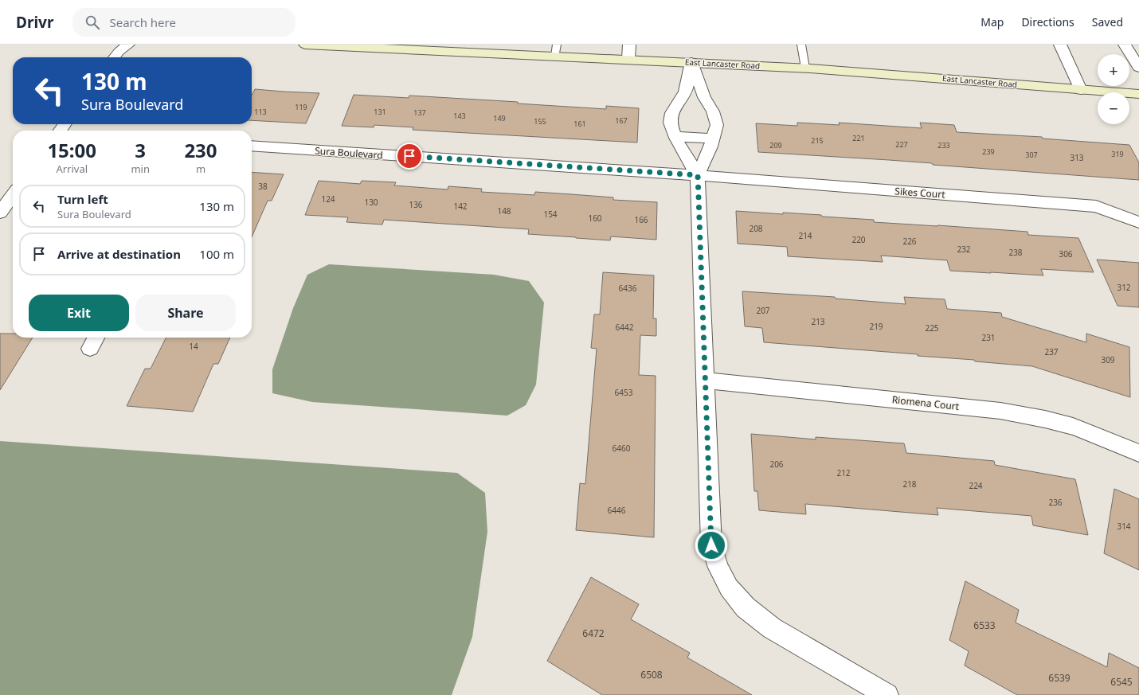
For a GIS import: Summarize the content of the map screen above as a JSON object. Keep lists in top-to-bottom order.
{
  "streets": {
    "street": [
      "East Lancaster Road",
      "Sura Boulevard",
      "Sikes Court",
      "Riomena Court"
    ]
  },
  "crossings": [
    ["Sura Boulevard", "Sikes Court"]
  ],
  "house_numbers": [
    "119",
    "113",
    "131",
    "137",
    "143",
    "149",
    "167",
    "155",
    "161",
    "221",
    "215",
    "227",
    "209",
    "233",
    "239",
    "319",
    "307",
    "313",
    "38",
    "124",
    "130",
    "136",
    "142",
    "148",
    "154",
    "160",
    "166",
    "208",
    "214",
    "220",
    "226",
    "232",
    "238",
    "306",
    "312",
    "6436",
    "207",
    "213",
    "219",
    "6442",
    "225",
    "231",
    "14",
    "237",
    "309",
    "6453",
    "6460",
    "206",
    "212",
    "218",
    "224",
    "236",
    "6446",
    "314",
    "6533",
    "6472",
    "6508",
    "6539",
    "6545"
  ],
  "page": {
    "header": "Drivr",
    "search": "Search here",
    "nav": ["Map", "Directions", "Saved"],
    "map_buttons": ["+", "−"],
    "turn": ["130 m", "Sura Boulevard"],
    "eta": [
      "15:00",
      "Arrival",
      "3",
      "min",
      "230",
      "m"
    ],
    "list": [
      {
        "name": "Turn left",
        "note": "Sura Boulevard",
        "value": "130 m"
      },
      {
        "name": "Arrive at destination",
        "value": "100 m"
      }
    ],
    "buttons": ["Exit", "Share"]
  }
}
